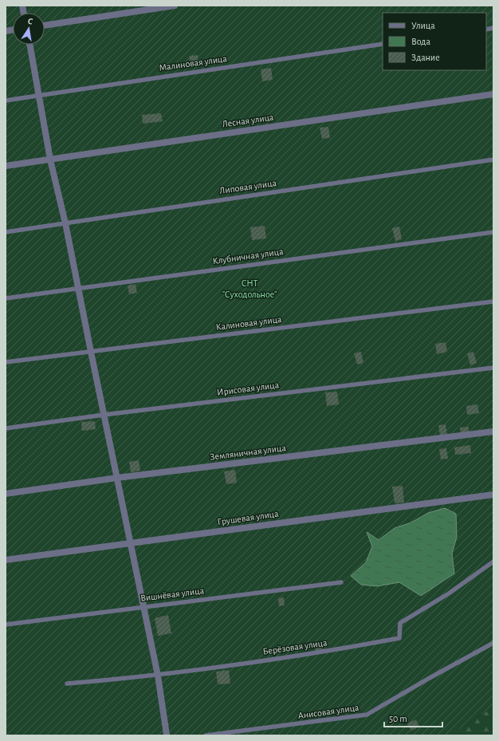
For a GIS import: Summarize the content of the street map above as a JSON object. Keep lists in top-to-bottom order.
{
  "streets": {
    "street": ["Лесная улица", "Земляничная улица", "Грушевая улица"],
    "lane": [
      "Малиновая улица",
      "Липовая улица",
      "Клубничная улица",
      "Калиновая улица",
      "Ирисовая улица",
      "Вишнёвая улица",
      "Берёзовая улица",
      "Анисовая улица"
    ]
  },
  "parks": ["СНТ \"Суходольное\""],
  "legend": ["Улица", "Вода", "Здание"],
  "scale_bar": "50 m",
  "north": "top"
}
